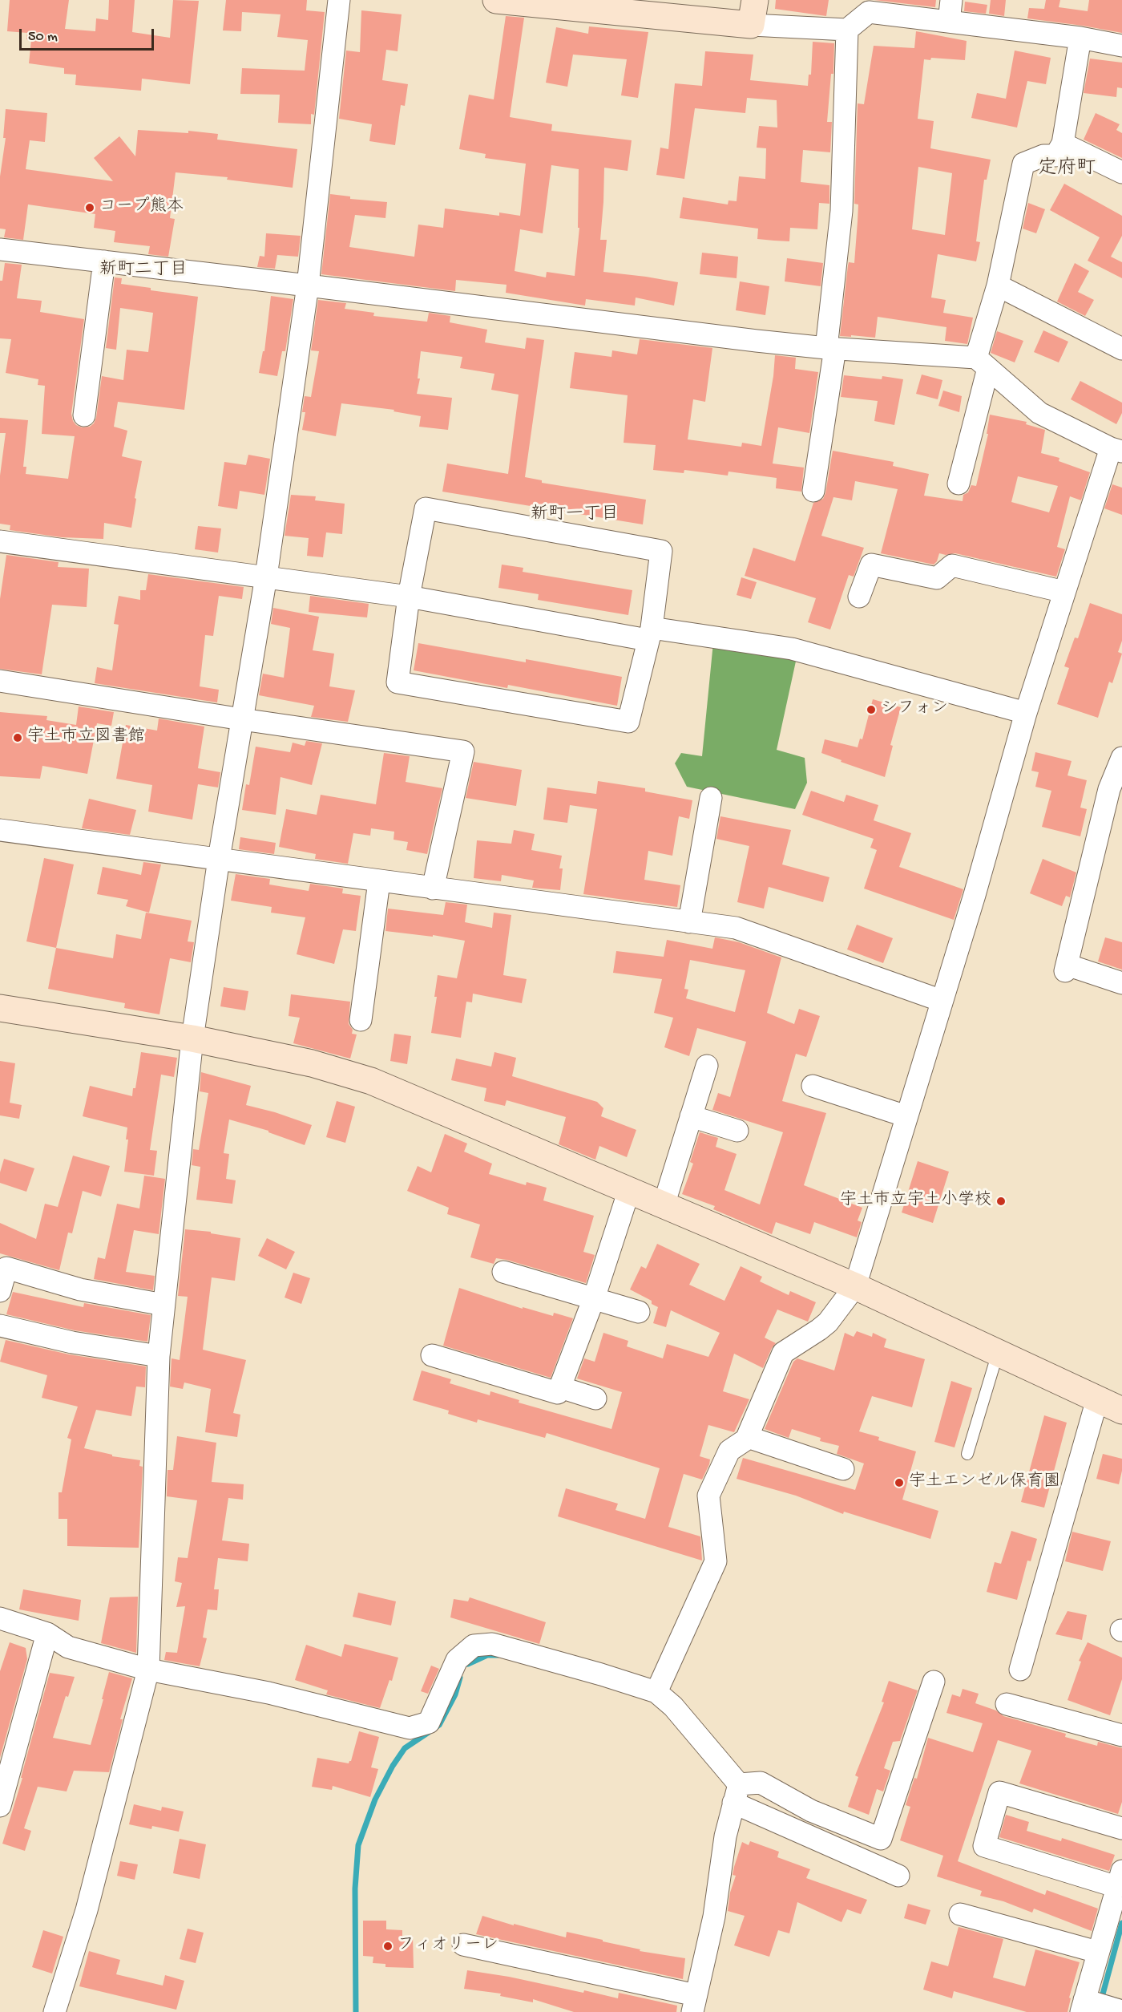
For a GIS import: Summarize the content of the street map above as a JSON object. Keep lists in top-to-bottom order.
{
  "districts": ["定府町", "新町二丁目", "新町一丁目"],
  "places": [
    "コープ熊本",
    "シフォン",
    "宇土市立図書館",
    "宇土市立宇土小学校",
    "宇土エンゼル保育園",
    "フィオリーレ"
  ],
  "scale_bar": "50 m"
}
